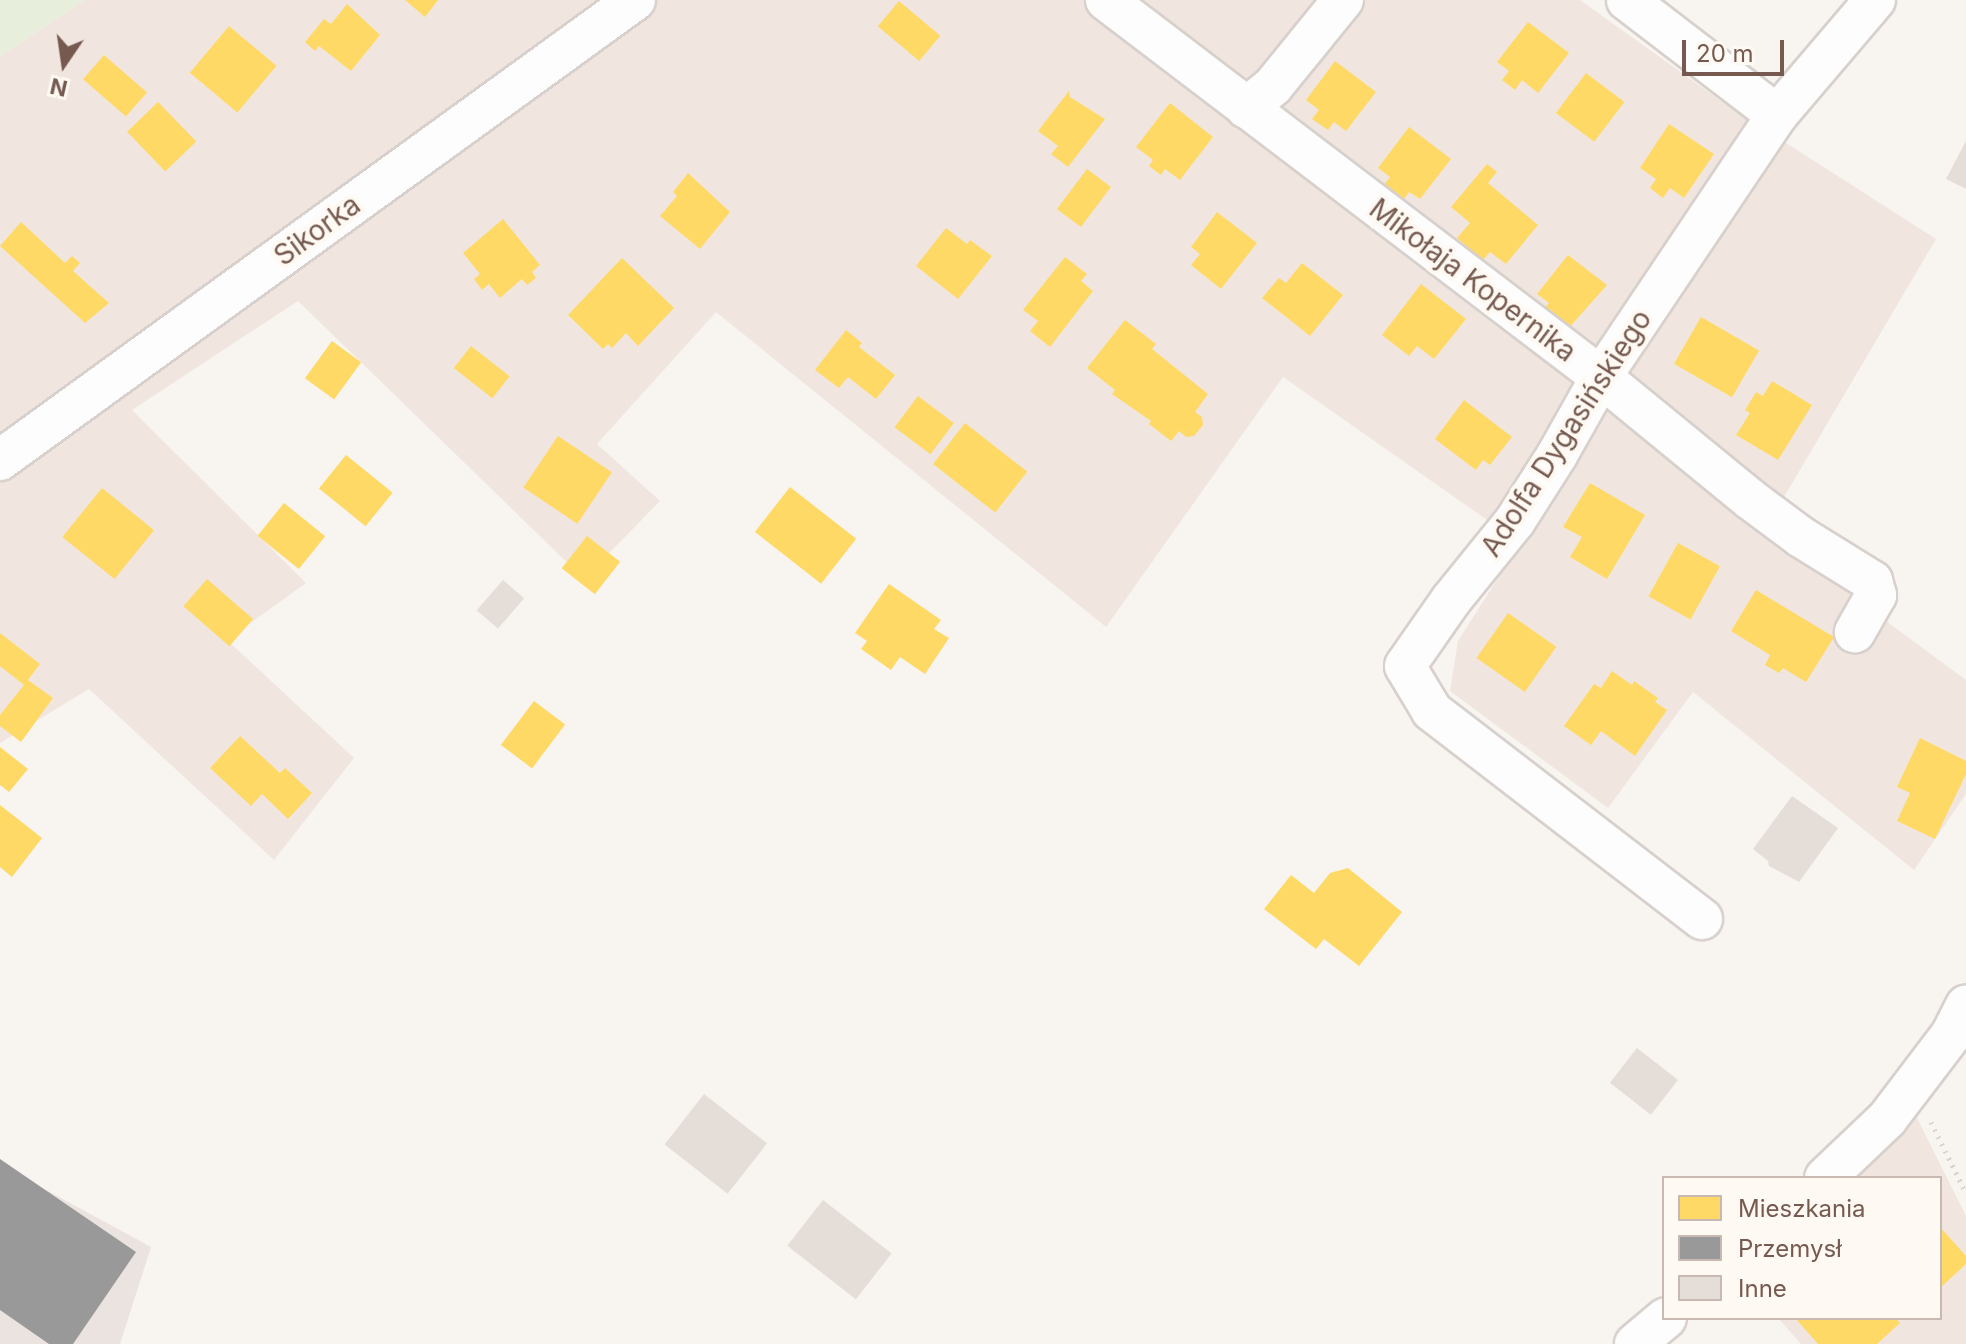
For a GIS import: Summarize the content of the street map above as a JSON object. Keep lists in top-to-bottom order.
{
  "streets": {
    "street": ["Sikorka", "Mikołaja Kopernika", "Adolfa Dygasińskiego"]
  },
  "crossings": [
    ["Mikołaja Kopernika", "Adolfa Dygasińskiego"]
  ],
  "legend": ["Mieszkania", "Przemysł", "Inne"],
  "scale_bar": "20 m",
  "north": "bottom"
}
